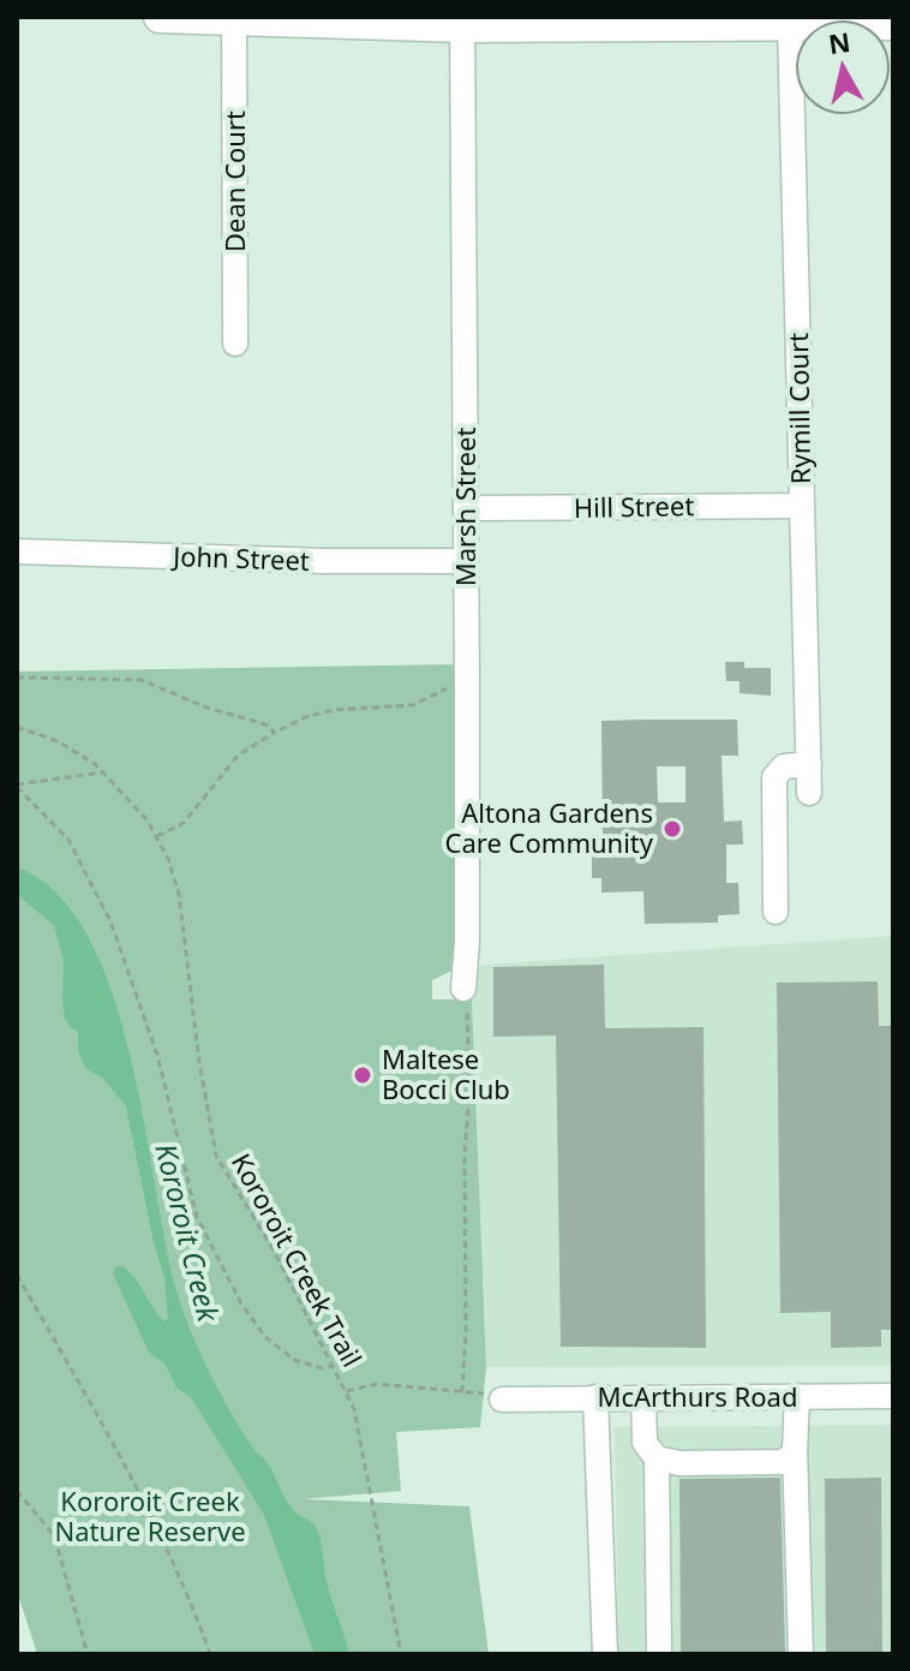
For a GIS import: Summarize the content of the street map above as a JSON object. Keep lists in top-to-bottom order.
{
  "streets": {
    "street": [
      "Dean Court",
      "Rymill Court",
      "Marsh Street",
      "Hill Street",
      "John Street",
      "McArthurs Road"
    ],
    "path": ["Kororoit Creek Trail"]
  },
  "crossings": [
    ["Rymill Court", "Hill Street"],
    ["Marsh Street", "Hill Street"],
    ["Marsh Street", "John Street"]
  ],
  "water": ["Kororoit Creek"],
  "parks": ["Kororoit Creek Nature Reserve"],
  "places": ["Altona Gardens Care Community", "Maltese Bocci Club"],
  "north": "top"
}
